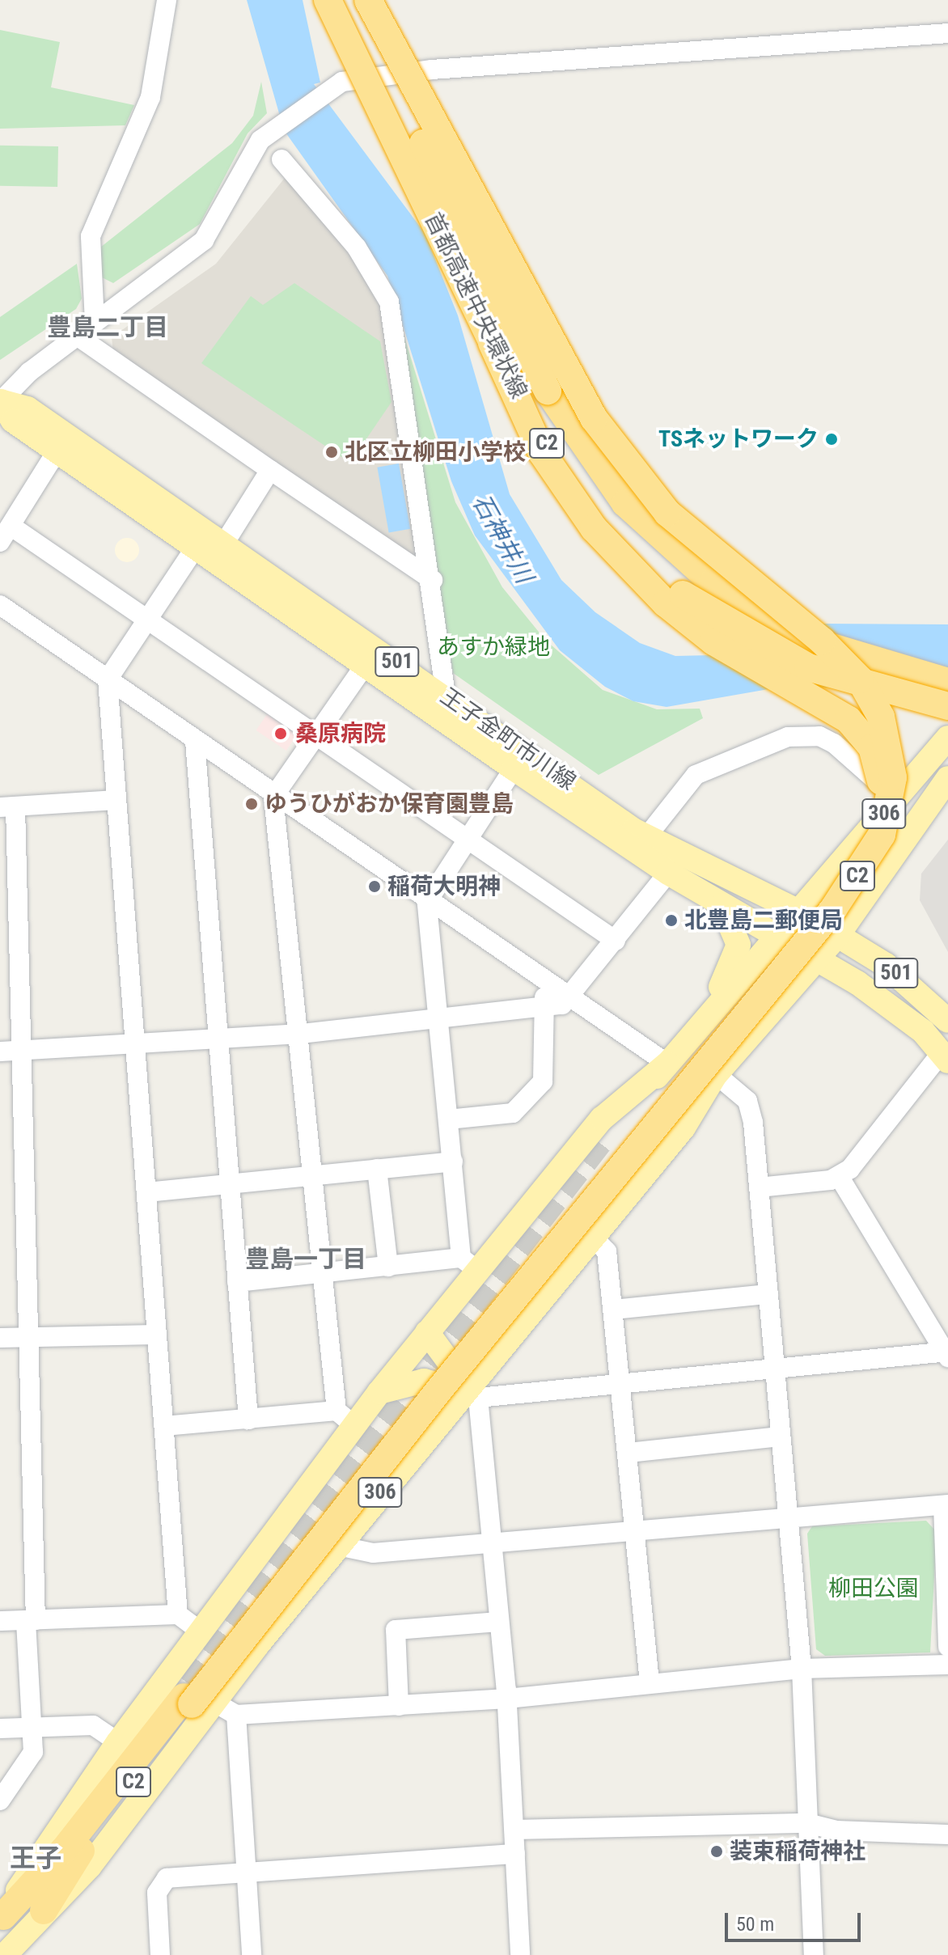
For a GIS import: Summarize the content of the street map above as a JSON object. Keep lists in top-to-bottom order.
{
  "streets": {
    "highway": ["首都高速中央環状線", "C2"],
    "main road": ["501", "王子金町市川線", "306"]
  },
  "crossings": [
    ["首都高速中央環状線", "C2"],
    ["C2", "306"],
    ["501", "王子金町市川線"],
    ["501", "306"],
    ["王子金町市川線", "306"]
  ],
  "districts": ["豊島二丁目", "豊島一丁目", "王子"],
  "water": ["石神井川"],
  "parks": ["あすか緑地", "柳田公園"],
  "places": [
    "TSネットワーク",
    "北区立柳田小学校",
    "桑原病院",
    "ゆうひがおか保育園豊島",
    "稲荷大明神",
    "北豊島二郵便局",
    "装束稲荷神社"
  ],
  "scale_bar": "50 m"
}
